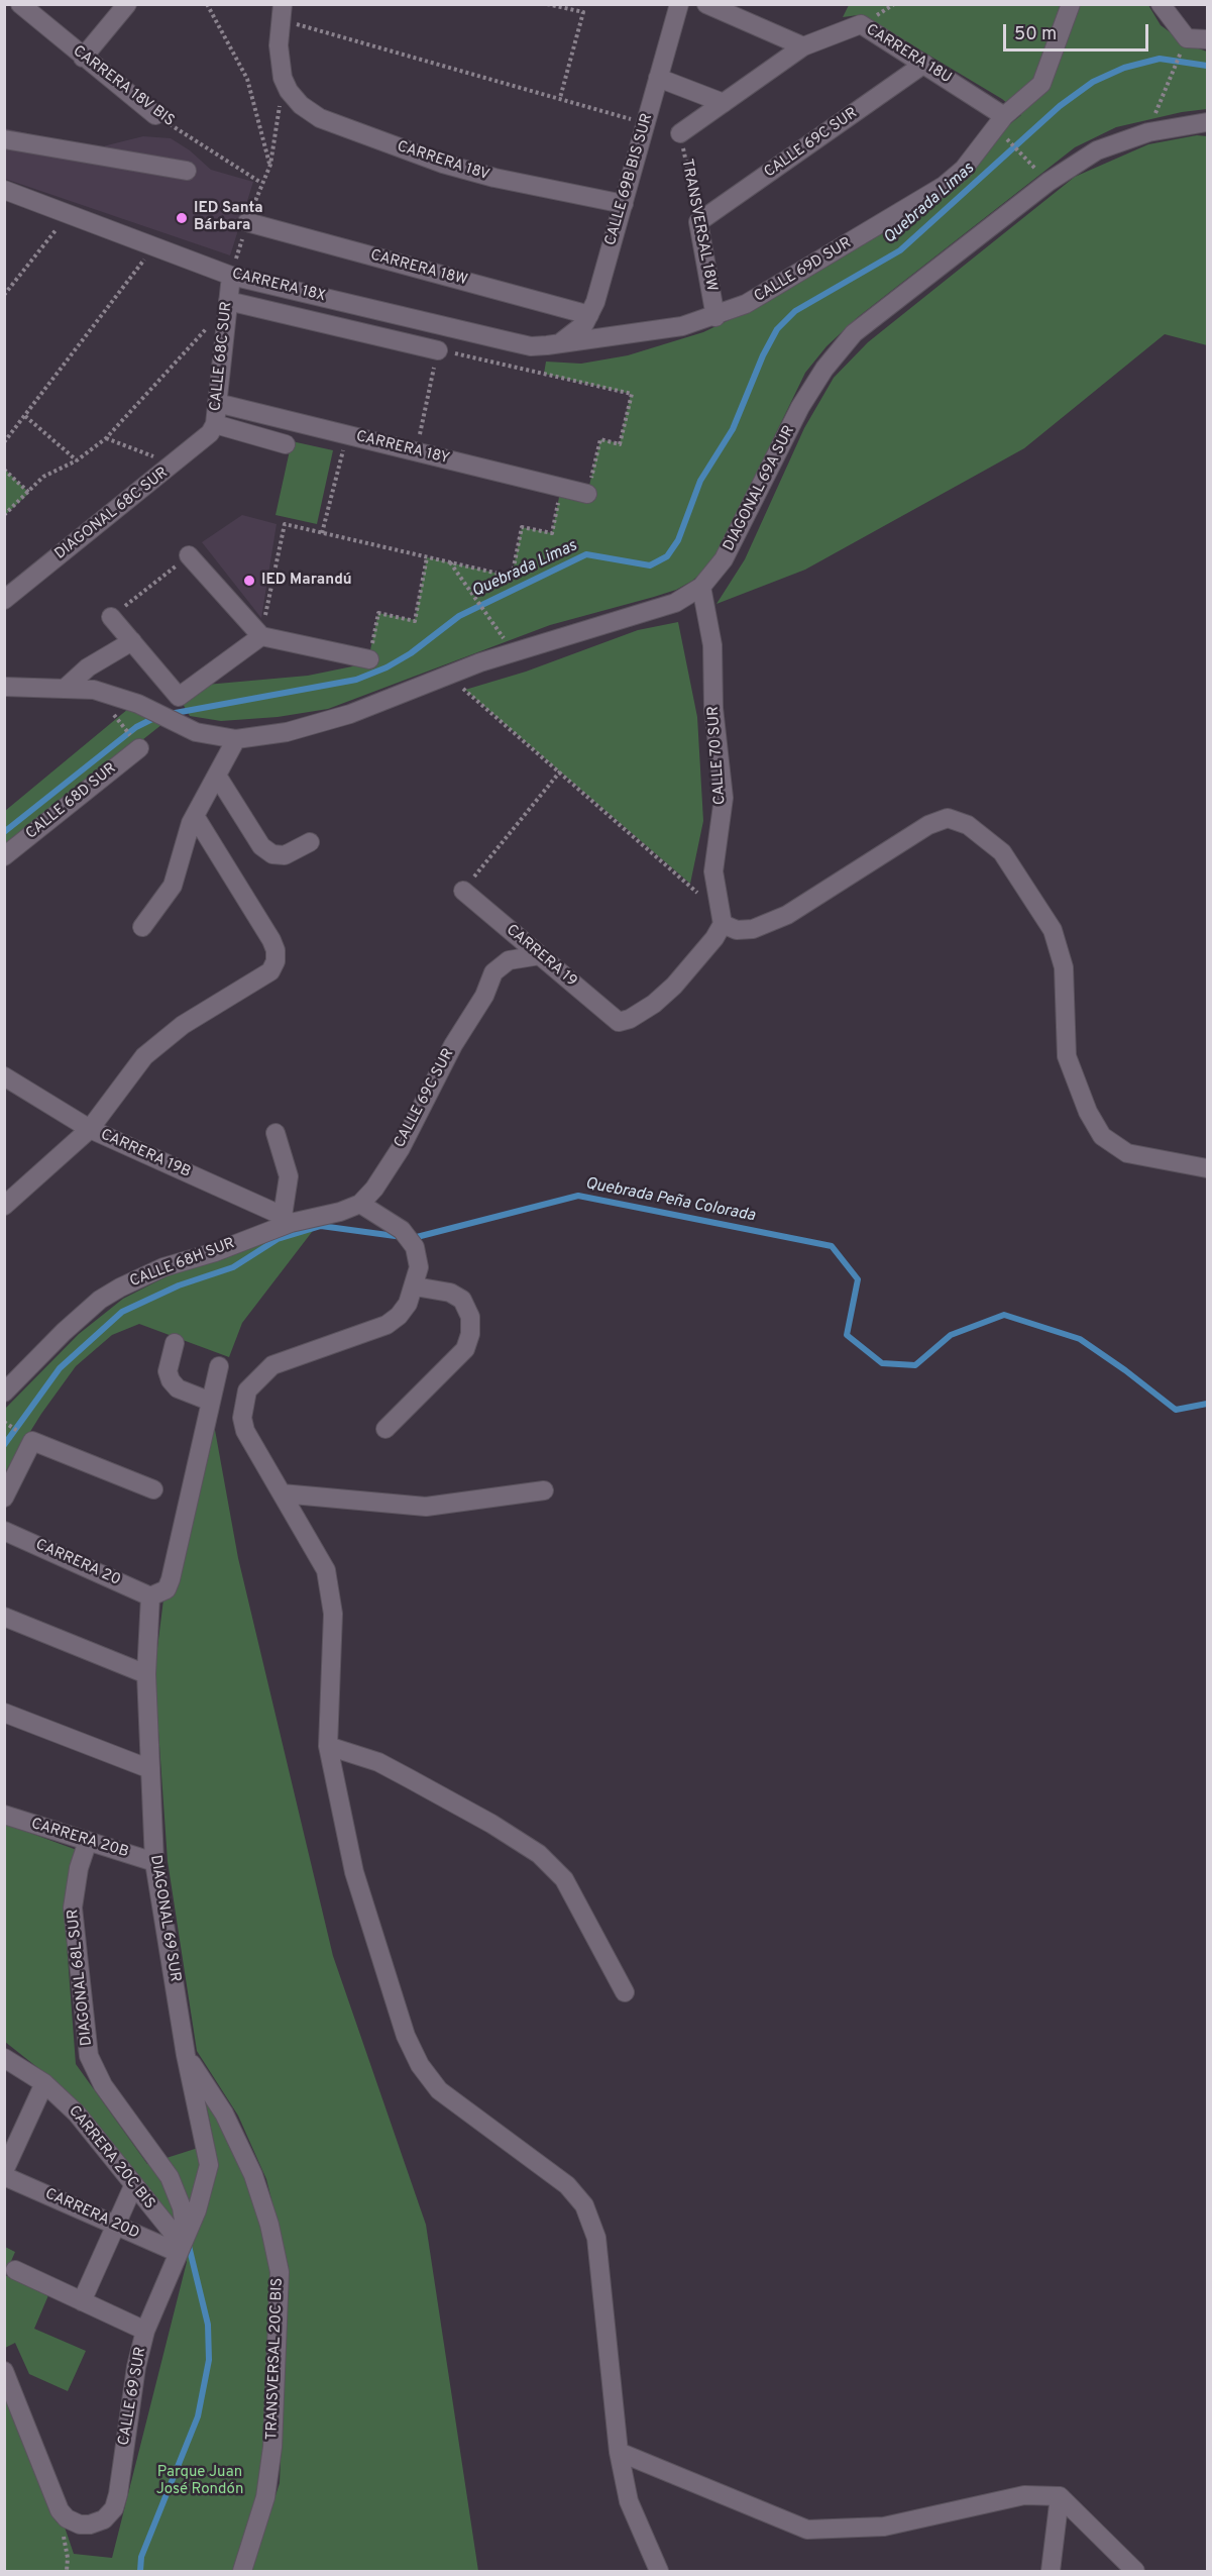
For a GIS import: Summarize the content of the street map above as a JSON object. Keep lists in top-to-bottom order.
{
  "streets": {
    "street": [
      "CARRERA 18U",
      "CARRERA 18V BIS",
      "CALLE 69C SUR",
      "CARRERA 18V",
      "CALLE 69B BIS SUR",
      "TRANSVERSAL 18W",
      "CARRERA 18W",
      "CALLE 69D SUR",
      "CARRERA 18X",
      "CALLE 68C SUR",
      "CARRERA 18Y",
      "DIAGONAL 69A SUR",
      "DIAGONAL 68C SUR",
      "CALLE 70 SUR",
      "CALLE 68D SUR",
      "CARRERA 19",
      "CARRERA 19B",
      "CALLE 68H SUR",
      "CARRERA 20",
      "CARRERA 20B",
      "DIAGONAL 69 SUR",
      "DIAGONAL 68L SUR",
      "CARRERA 20C BIS",
      "CARRERA 20D",
      "TRANSVERSAL 20C BIS",
      "CALLE 69 SUR"
    ]
  },
  "crossings": [
    ["CARRERA 18U", "CALLE 69C SUR"],
    ["CARRERA 18U", "CALLE 69D SUR"],
    ["CALLE 69C SUR", "TRANSVERSAL 18W"],
    ["CALLE 69C SUR", "CARRERA 19"],
    ["CARRERA 18V", "CALLE 69B BIS SUR"],
    ["CALLE 69B BIS SUR", "CARRERA 18W"],
    ["CALLE 69B BIS SUR", "CALLE 69D SUR"],
    ["CALLE 69B BIS SUR", "CARRERA 18X"],
    ["TRANSVERSAL 18W", "CALLE 69D SUR"],
    ["CALLE 69D SUR", "CARRERA 18X"],
    ["CARRERA 18X", "CALLE 68C SUR"],
    ["CALLE 68C SUR", "CARRERA 18Y"],
    ["CALLE 68C SUR", "DIAGONAL 68C SUR"],
    ["DIAGONAL 69A SUR", "CALLE 70 SUR"],
    ["CALLE 70 SUR", "CARRERA 19"],
    ["CARRERA 19B", "CALLE 68H SUR"],
    ["CARRERA 20", "DIAGONAL 69 SUR"],
    ["CARRERA 20B", "DIAGONAL 69 SUR"],
    ["CARRERA 20B", "DIAGONAL 68L SUR"],
    ["DIAGONAL 69 SUR", "DIAGONAL 68L SUR"],
    ["DIAGONAL 69 SUR", "CARRERA 20C BIS"],
    ["DIAGONAL 69 SUR", "CARRERA 20D"],
    ["DIAGONAL 69 SUR", "TRANSVERSAL 20C BIS"],
    ["DIAGONAL 69 SUR", "CALLE 69 SUR"],
    ["DIAGONAL 68L SUR", "CARRERA 20C BIS"],
    ["DIAGONAL 68L SUR", "CARRERA 20D"],
    ["DIAGONAL 68L SUR", "CALLE 69 SUR"],
    ["CARRERA 20C BIS", "CARRERA 20D"],
    ["CARRERA 20C BIS", "CALLE 69 SUR"],
    ["CARRERA 20D", "CALLE 69 SUR"]
  ],
  "water": ["Quebrada Limas", "Quebrada Peña Colorada"],
  "parks": ["Parque Juan José Rondón"],
  "places": ["IED Santa Bárbara", "IED Marandú"],
  "scale_bar": "50 m"
}
